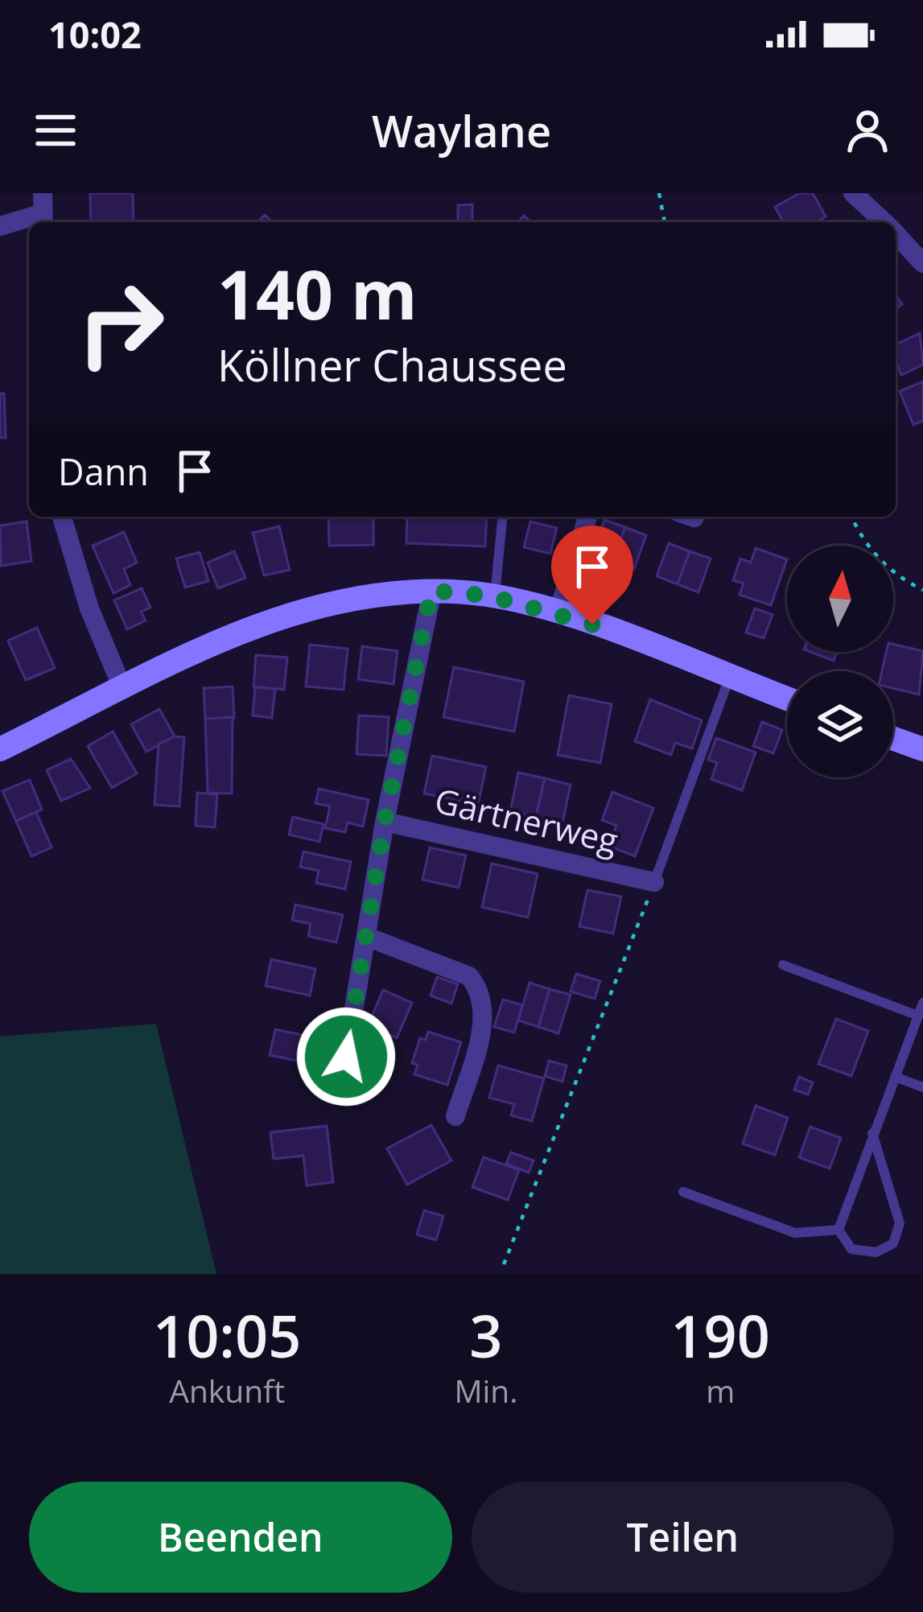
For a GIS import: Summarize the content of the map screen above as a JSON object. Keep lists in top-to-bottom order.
{
  "streets": {
    "street": ["Gärtnerweg"]
  },
  "north": "top",
  "page": {
    "status": "10:02",
    "header": "Waylane",
    "turn": ["140 m", "Köllner Chaussee"],
    "then": "Dann",
    "eta": [
      "10:05",
      "Ankunft",
      "3",
      "Min.",
      "190",
      "m"
    ],
    "buttons": ["Beenden", "Teilen"]
  }
}
